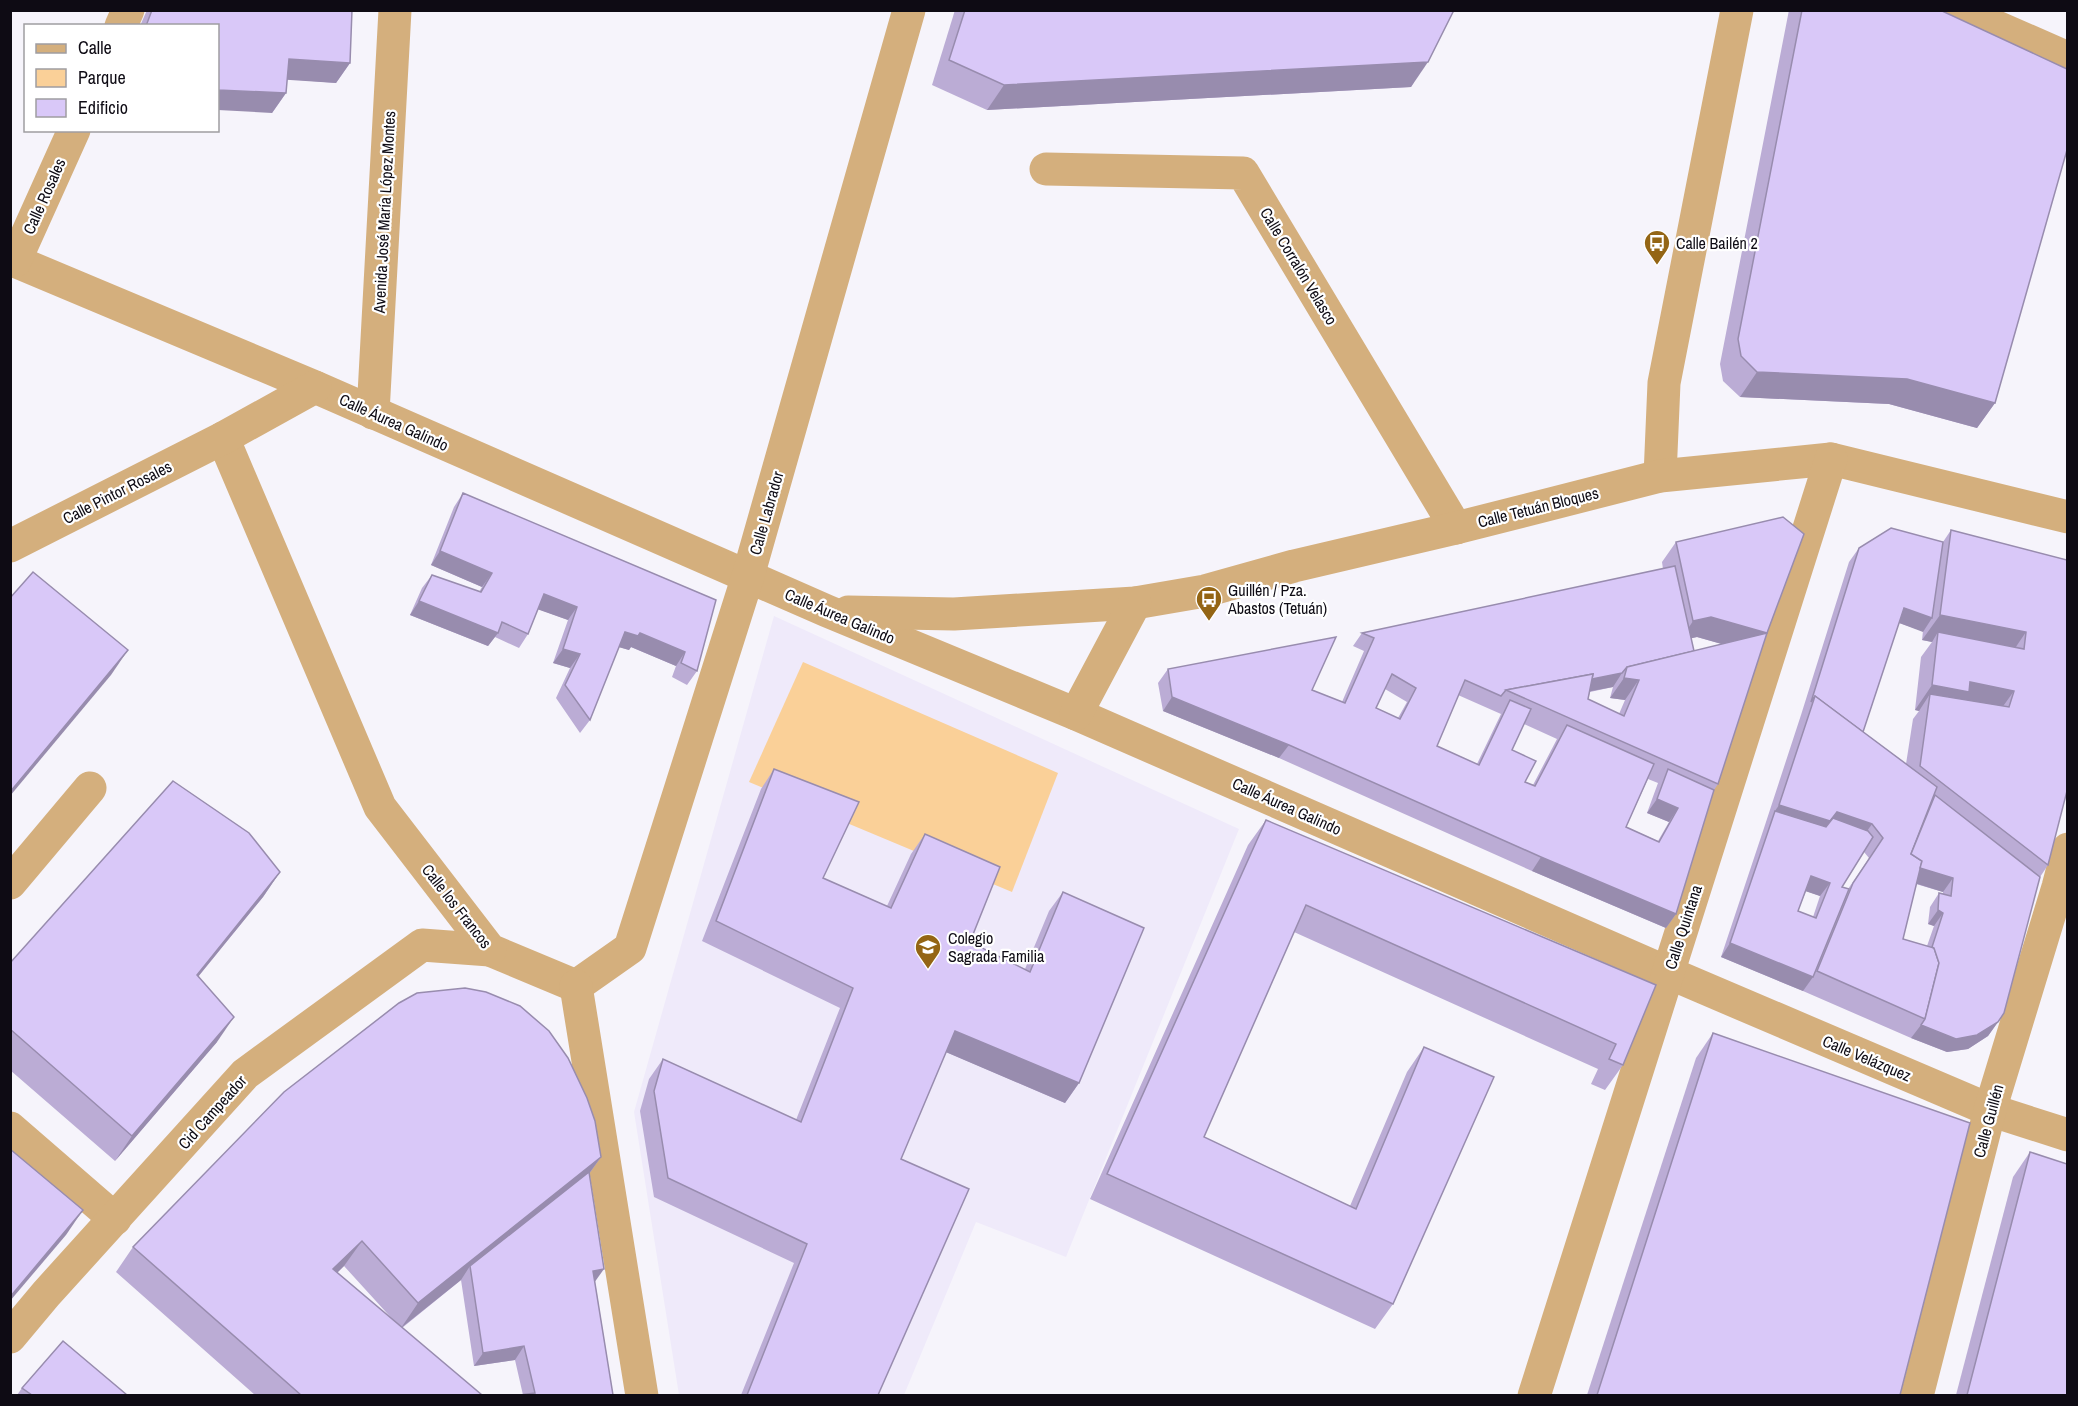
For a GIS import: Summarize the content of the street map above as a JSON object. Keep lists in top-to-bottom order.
{
  "streets": {
    "street": [
      "Calle Rosales",
      "Avenida José María López Montes",
      "Calle Corralón Velasco",
      "Calle Áurea Galindo",
      "Calle Pintor Rosales",
      "Calle Tetuán Bloques",
      "Calle Labrador",
      "Calle los Francos",
      "Calle Quintana",
      "Calle Velázquez",
      "Cid Campeador",
      "Calle Guillén"
    ]
  },
  "crossings": [
    ["Calle Rosales", "Calle Áurea Galindo"],
    ["Avenida José María López Montes", "Calle Áurea Galindo"],
    ["Calle Corralón Velasco", "Calle Tetuán Bloques"],
    ["Calle Áurea Galindo", "Calle Pintor Rosales"],
    ["Calle Áurea Galindo", "Calle Tetuán Bloques"],
    ["Calle Áurea Galindo", "Calle Labrador"],
    ["Calle Áurea Galindo", "Calle Quintana"],
    ["Calle Áurea Galindo", "Calle Velázquez"],
    ["Calle Pintor Rosales", "Calle los Francos"],
    ["Calle Tetuán Bloques", "Calle Quintana"],
    ["Calle Labrador", "Calle los Francos"],
    ["Calle los Francos", "Cid Campeador"],
    ["Calle Quintana", "Calle Velázquez"],
    ["Calle Velázquez", "Calle Guillén"]
  ],
  "places": {
    "bus stop": ["Calle Bailén 2", "Guillén / Pza. Abastos (Tetuán)"],
    "school or university": ["Colegio Sagrada Familia"]
  },
  "legend": ["Calle", "Parque", "Edificio"]
}
